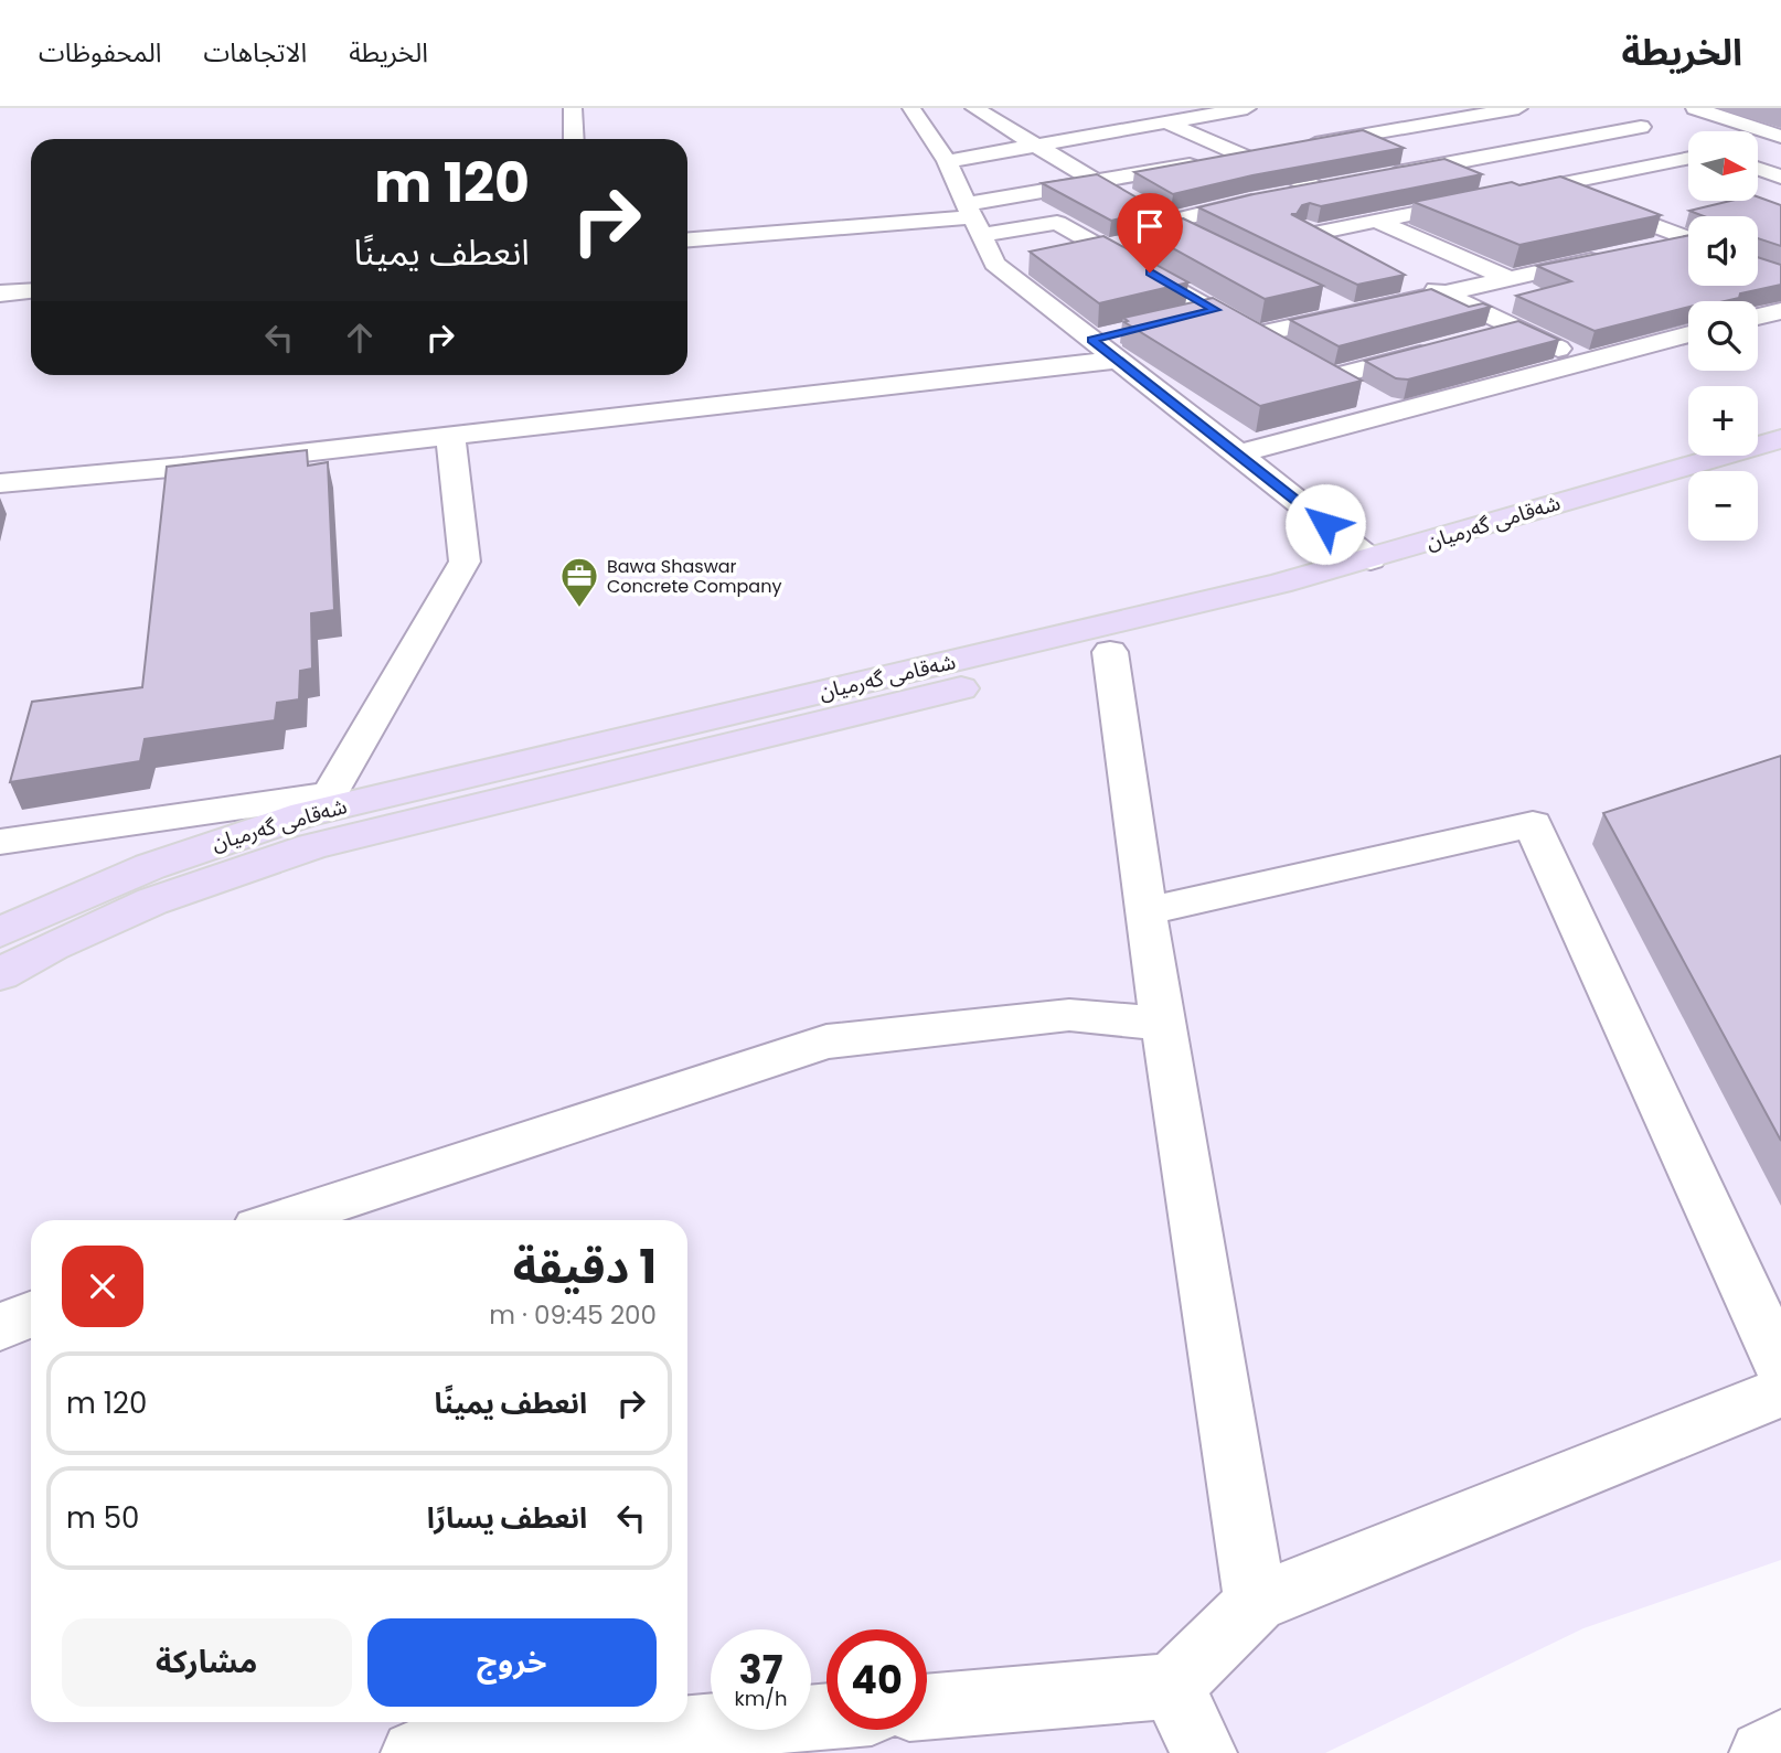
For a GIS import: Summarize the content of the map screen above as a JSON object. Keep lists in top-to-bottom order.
{
  "streets": {
    "main road": ["شەقامی گەرمیان"]
  },
  "places": {
    "office": ["Bawa Shaswar Concrete Company"]
  },
  "north": "right",
  "page": {
    "header": "الخريطة",
    "nav": ["الخريطة", "الاتجاهات", "المحفوظات"],
    "map_buttons": ["+", "−"],
    "turn": ["120 m", "انعطف يمينًا"],
    "heading": ["1 دقيقة", "200 m · 09:45"],
    "list": [
      {
        "name": "انعطف يمينًا",
        "value": "120 m"
      },
      {
        "name": "انعطف يسارًا",
        "value": "50 m"
      }
    ],
    "buttons": ["خروج", "مشاركة"],
    "speed": "37 km/h",
    "limit": "40"
  }
}
